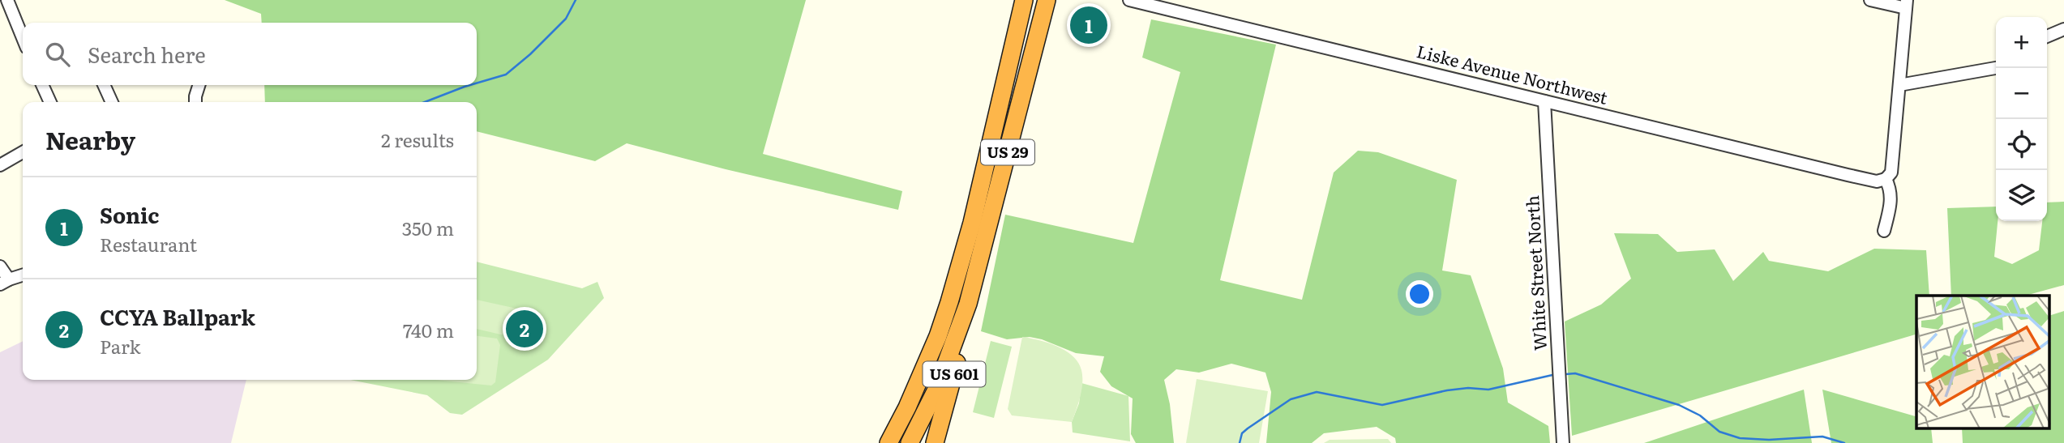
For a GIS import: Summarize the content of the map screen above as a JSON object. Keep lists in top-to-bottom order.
{
  "streets": {
    "highway": ["US 29", "US 601"],
    "street": ["Liske Avenue Northwest", "White Street North"]
  },
  "crossings": [
    ["Liske Avenue Northwest", "White Street North"],
    ["US 29", "US 601"]
  ],
  "page": {
    "pins": ["1", "2"],
    "map_buttons": ["+", "−"],
    "search": "Search here",
    "heading": ["Nearby", "2 results"],
    "list": [
      {
        "mark": "1",
        "name": "Sonic",
        "note": "Restaurant",
        "value": "350 m"
      },
      {
        "mark": "2",
        "name": "CCYA Ballpark",
        "note": "Park",
        "value": "740 m"
      }
    ]
  }
}
